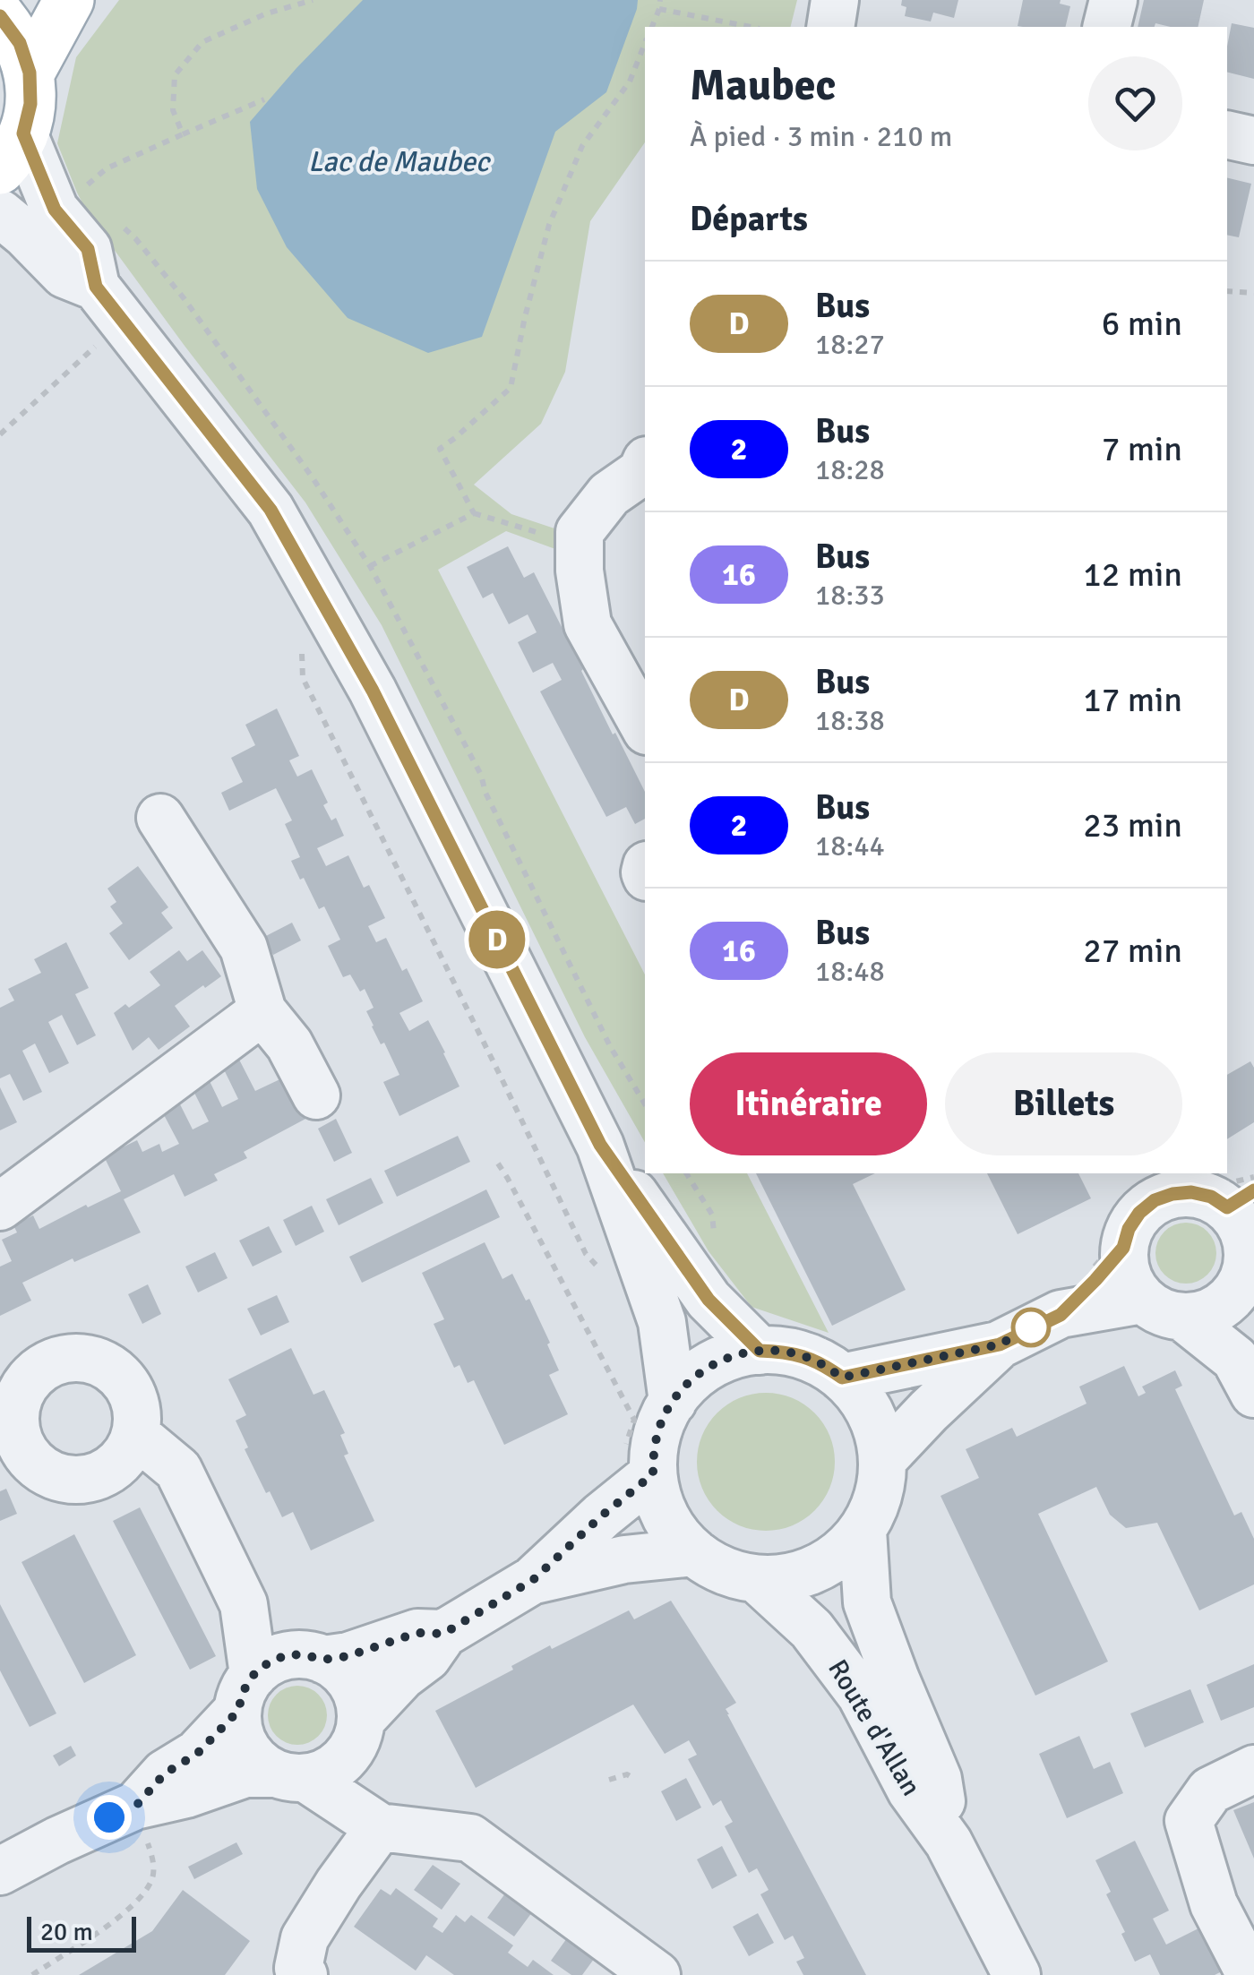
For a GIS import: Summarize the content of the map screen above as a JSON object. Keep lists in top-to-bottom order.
{
  "streets": {
    "street": ["Route d'Allan"]
  },
  "water": ["Lac de Maubec"],
  "lines": ["bus line D"],
  "scale_bar": "20 m",
  "page": {
    "on_map": "D",
    "heading": [
      ["Maubec", "À pied · 3 min · 210 m"],
      "Départs"
    ],
    "list": [
      {
        "mark": "D",
        "name": "Bus",
        "note": "18:27",
        "value": "6 min"
      },
      {
        "mark": "2",
        "name": "Bus",
        "note": "18:28",
        "value": "7 min"
      },
      {
        "mark": "16",
        "name": "Bus",
        "note": "18:33",
        "value": "12 min"
      },
      {
        "mark": "D",
        "name": "Bus",
        "note": "18:38",
        "value": "17 min"
      },
      {
        "mark": "2",
        "name": "Bus",
        "note": "18:44",
        "value": "23 min"
      },
      {
        "mark": "16",
        "name": "Bus",
        "note": "18:48",
        "value": "27 min"
      }
    ],
    "buttons": ["Itinéraire", "Billets"],
    "scale": "20 m"
  }
}
